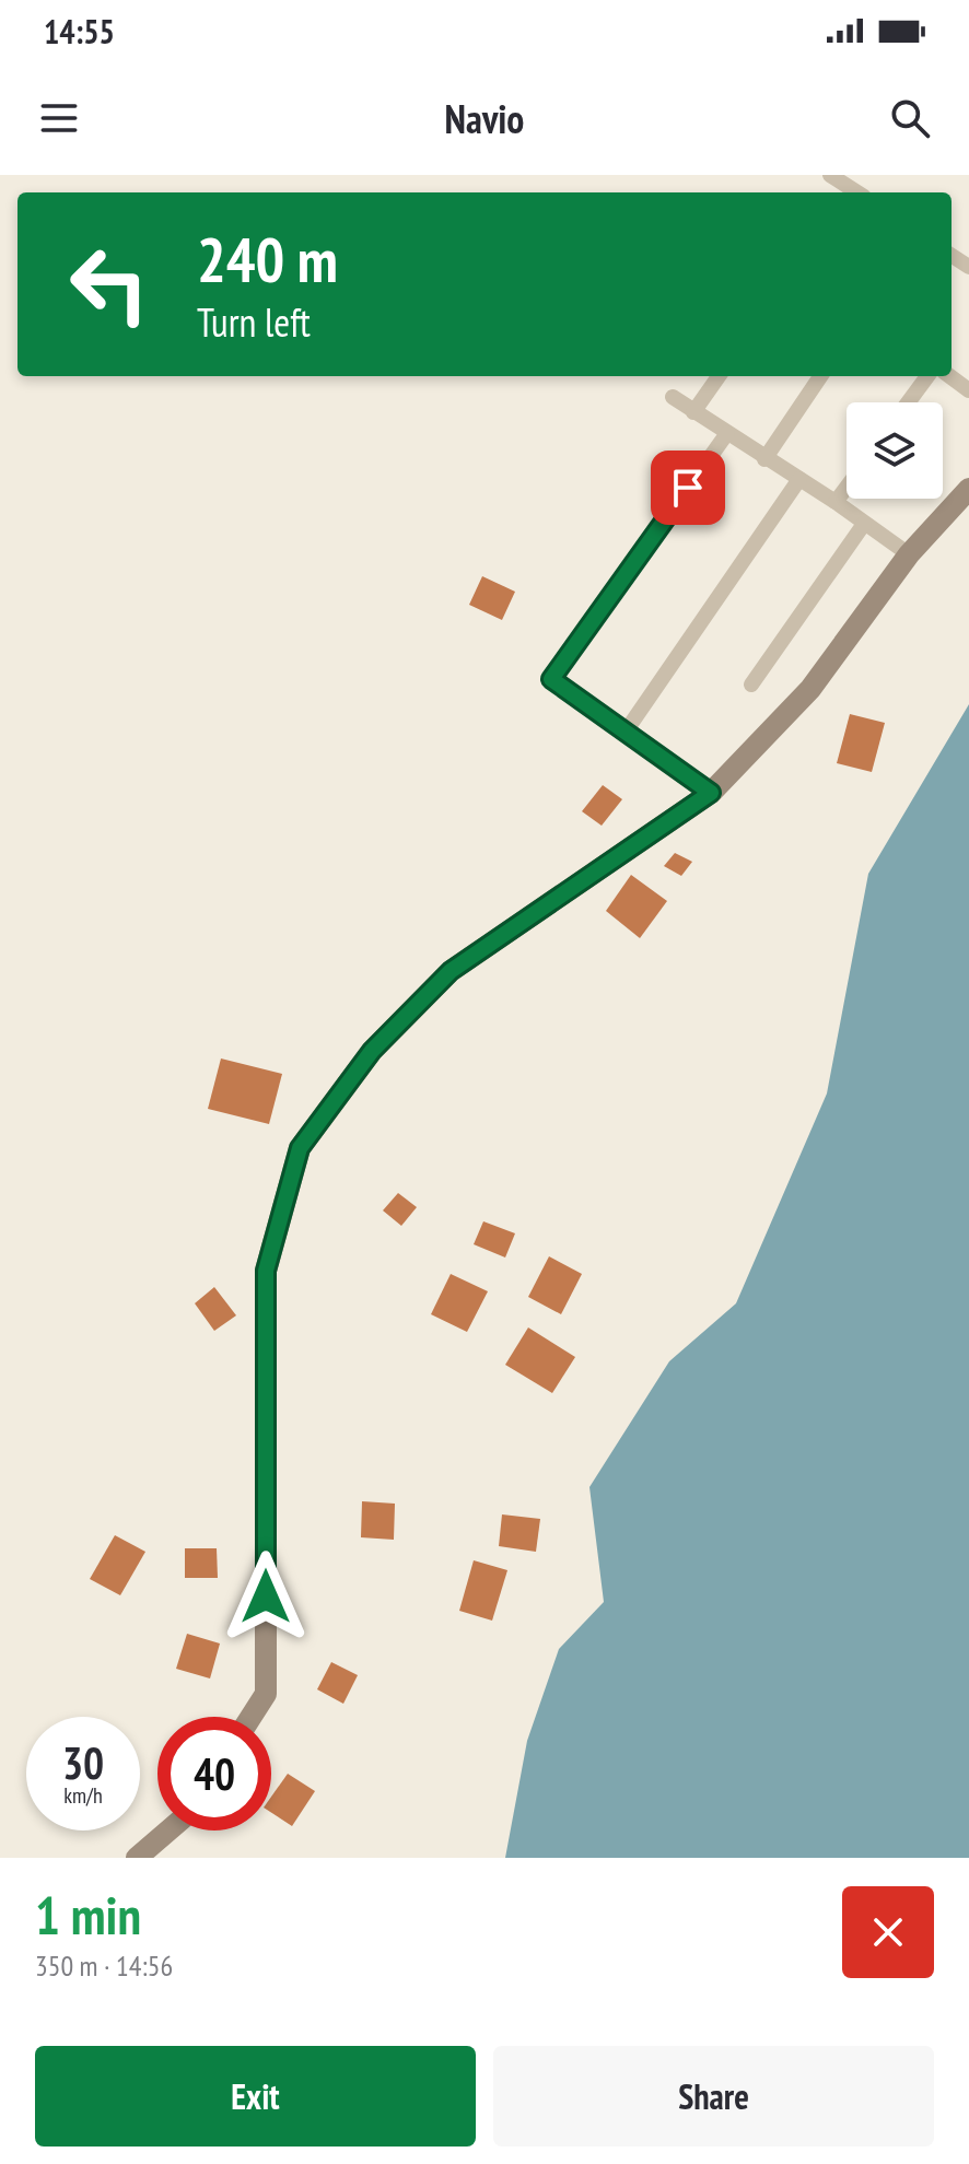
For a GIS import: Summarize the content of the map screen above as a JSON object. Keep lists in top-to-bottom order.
{
  "page": {
    "status": "14:55",
    "header": "Navio",
    "turn": ["240 m", "Turn left"],
    "speed": "30 km/h",
    "limit": "40",
    "heading": ["1 min", "350 m · 14:56"],
    "buttons": ["Exit", "Share"]
  }
}
